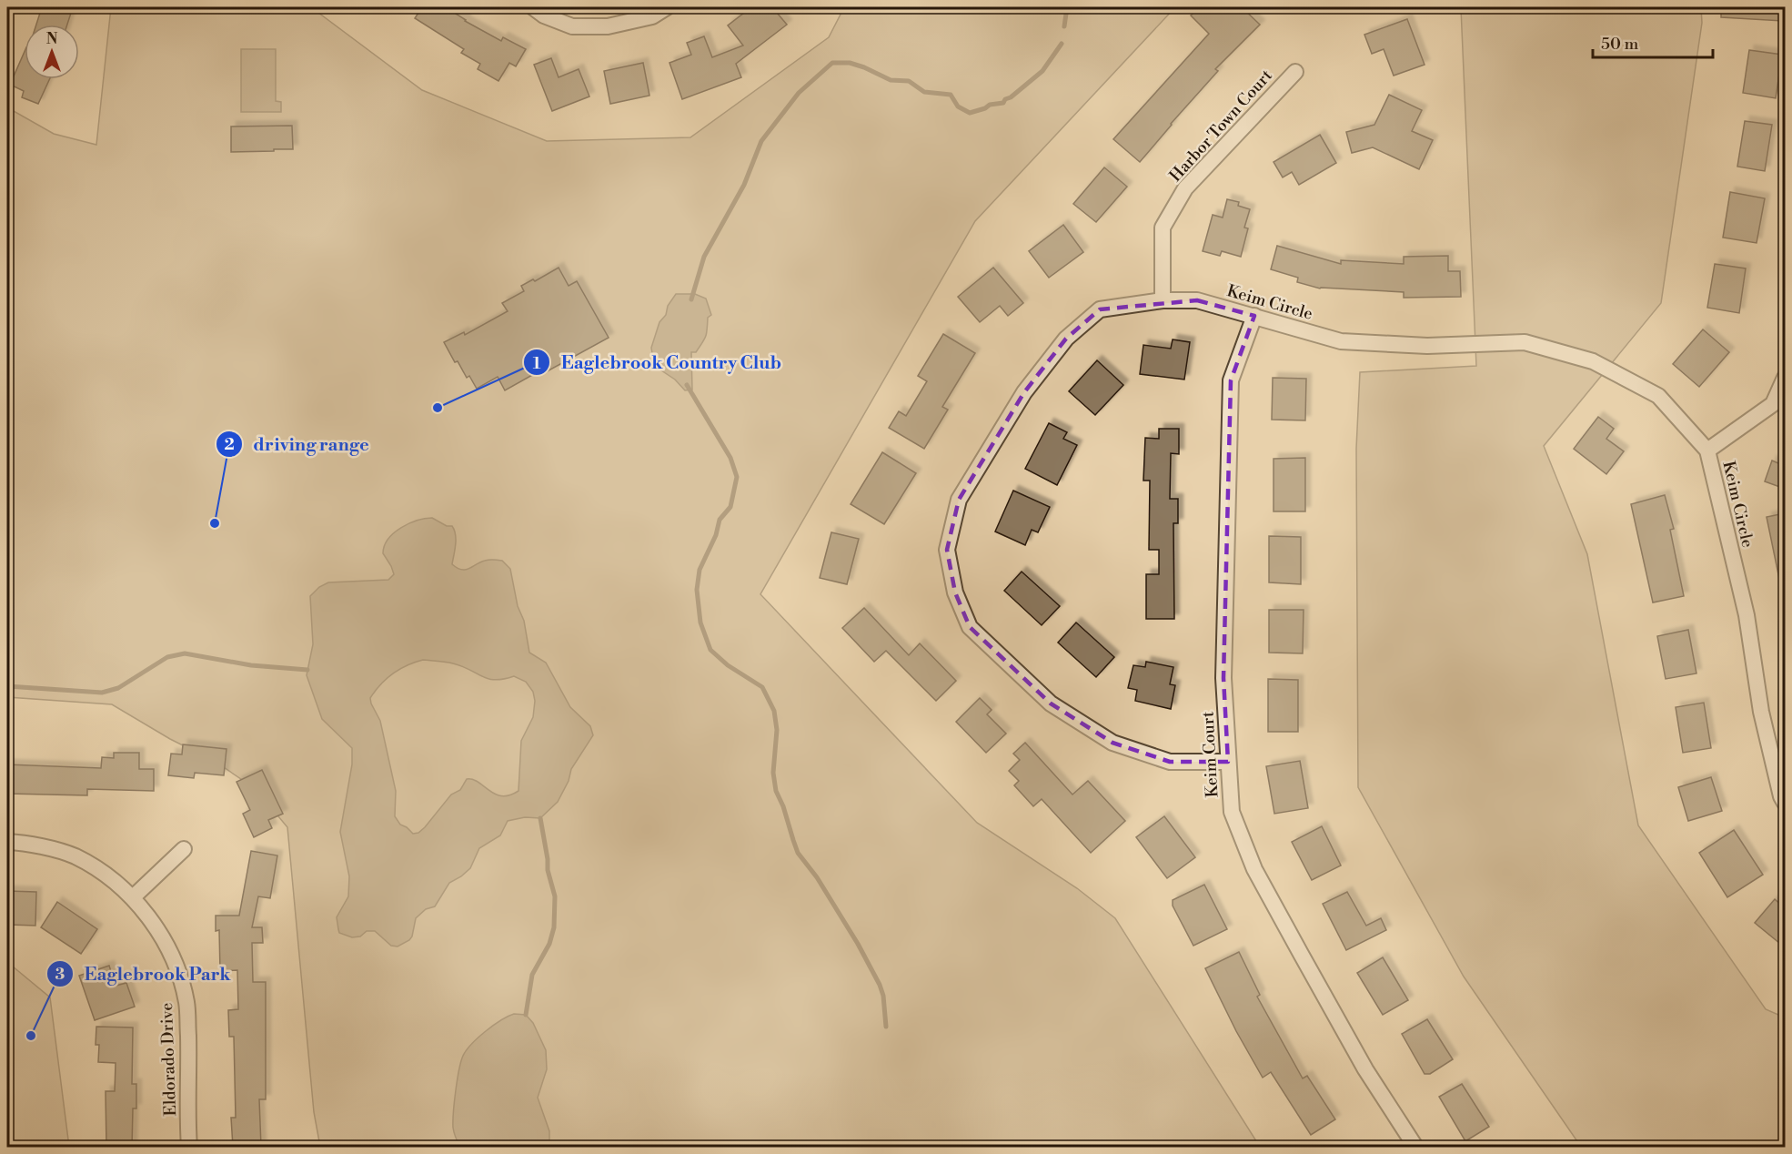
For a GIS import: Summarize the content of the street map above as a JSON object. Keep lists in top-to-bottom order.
{
  "streets": {
    "street": [
      "Harbor Town Court",
      "Keim Circle",
      "Keim Court",
      "Eldorado Drive"
    ]
  },
  "crossings": [
    ["Harbor Town Court", "Keim Circle"],
    ["Keim Circle", "Keim Court"]
  ],
  "places": ["Eaglebrook Country Club", "driving range", "Eaglebrook Park"],
  "scale_bar": "50 m",
  "north": "top"
}
